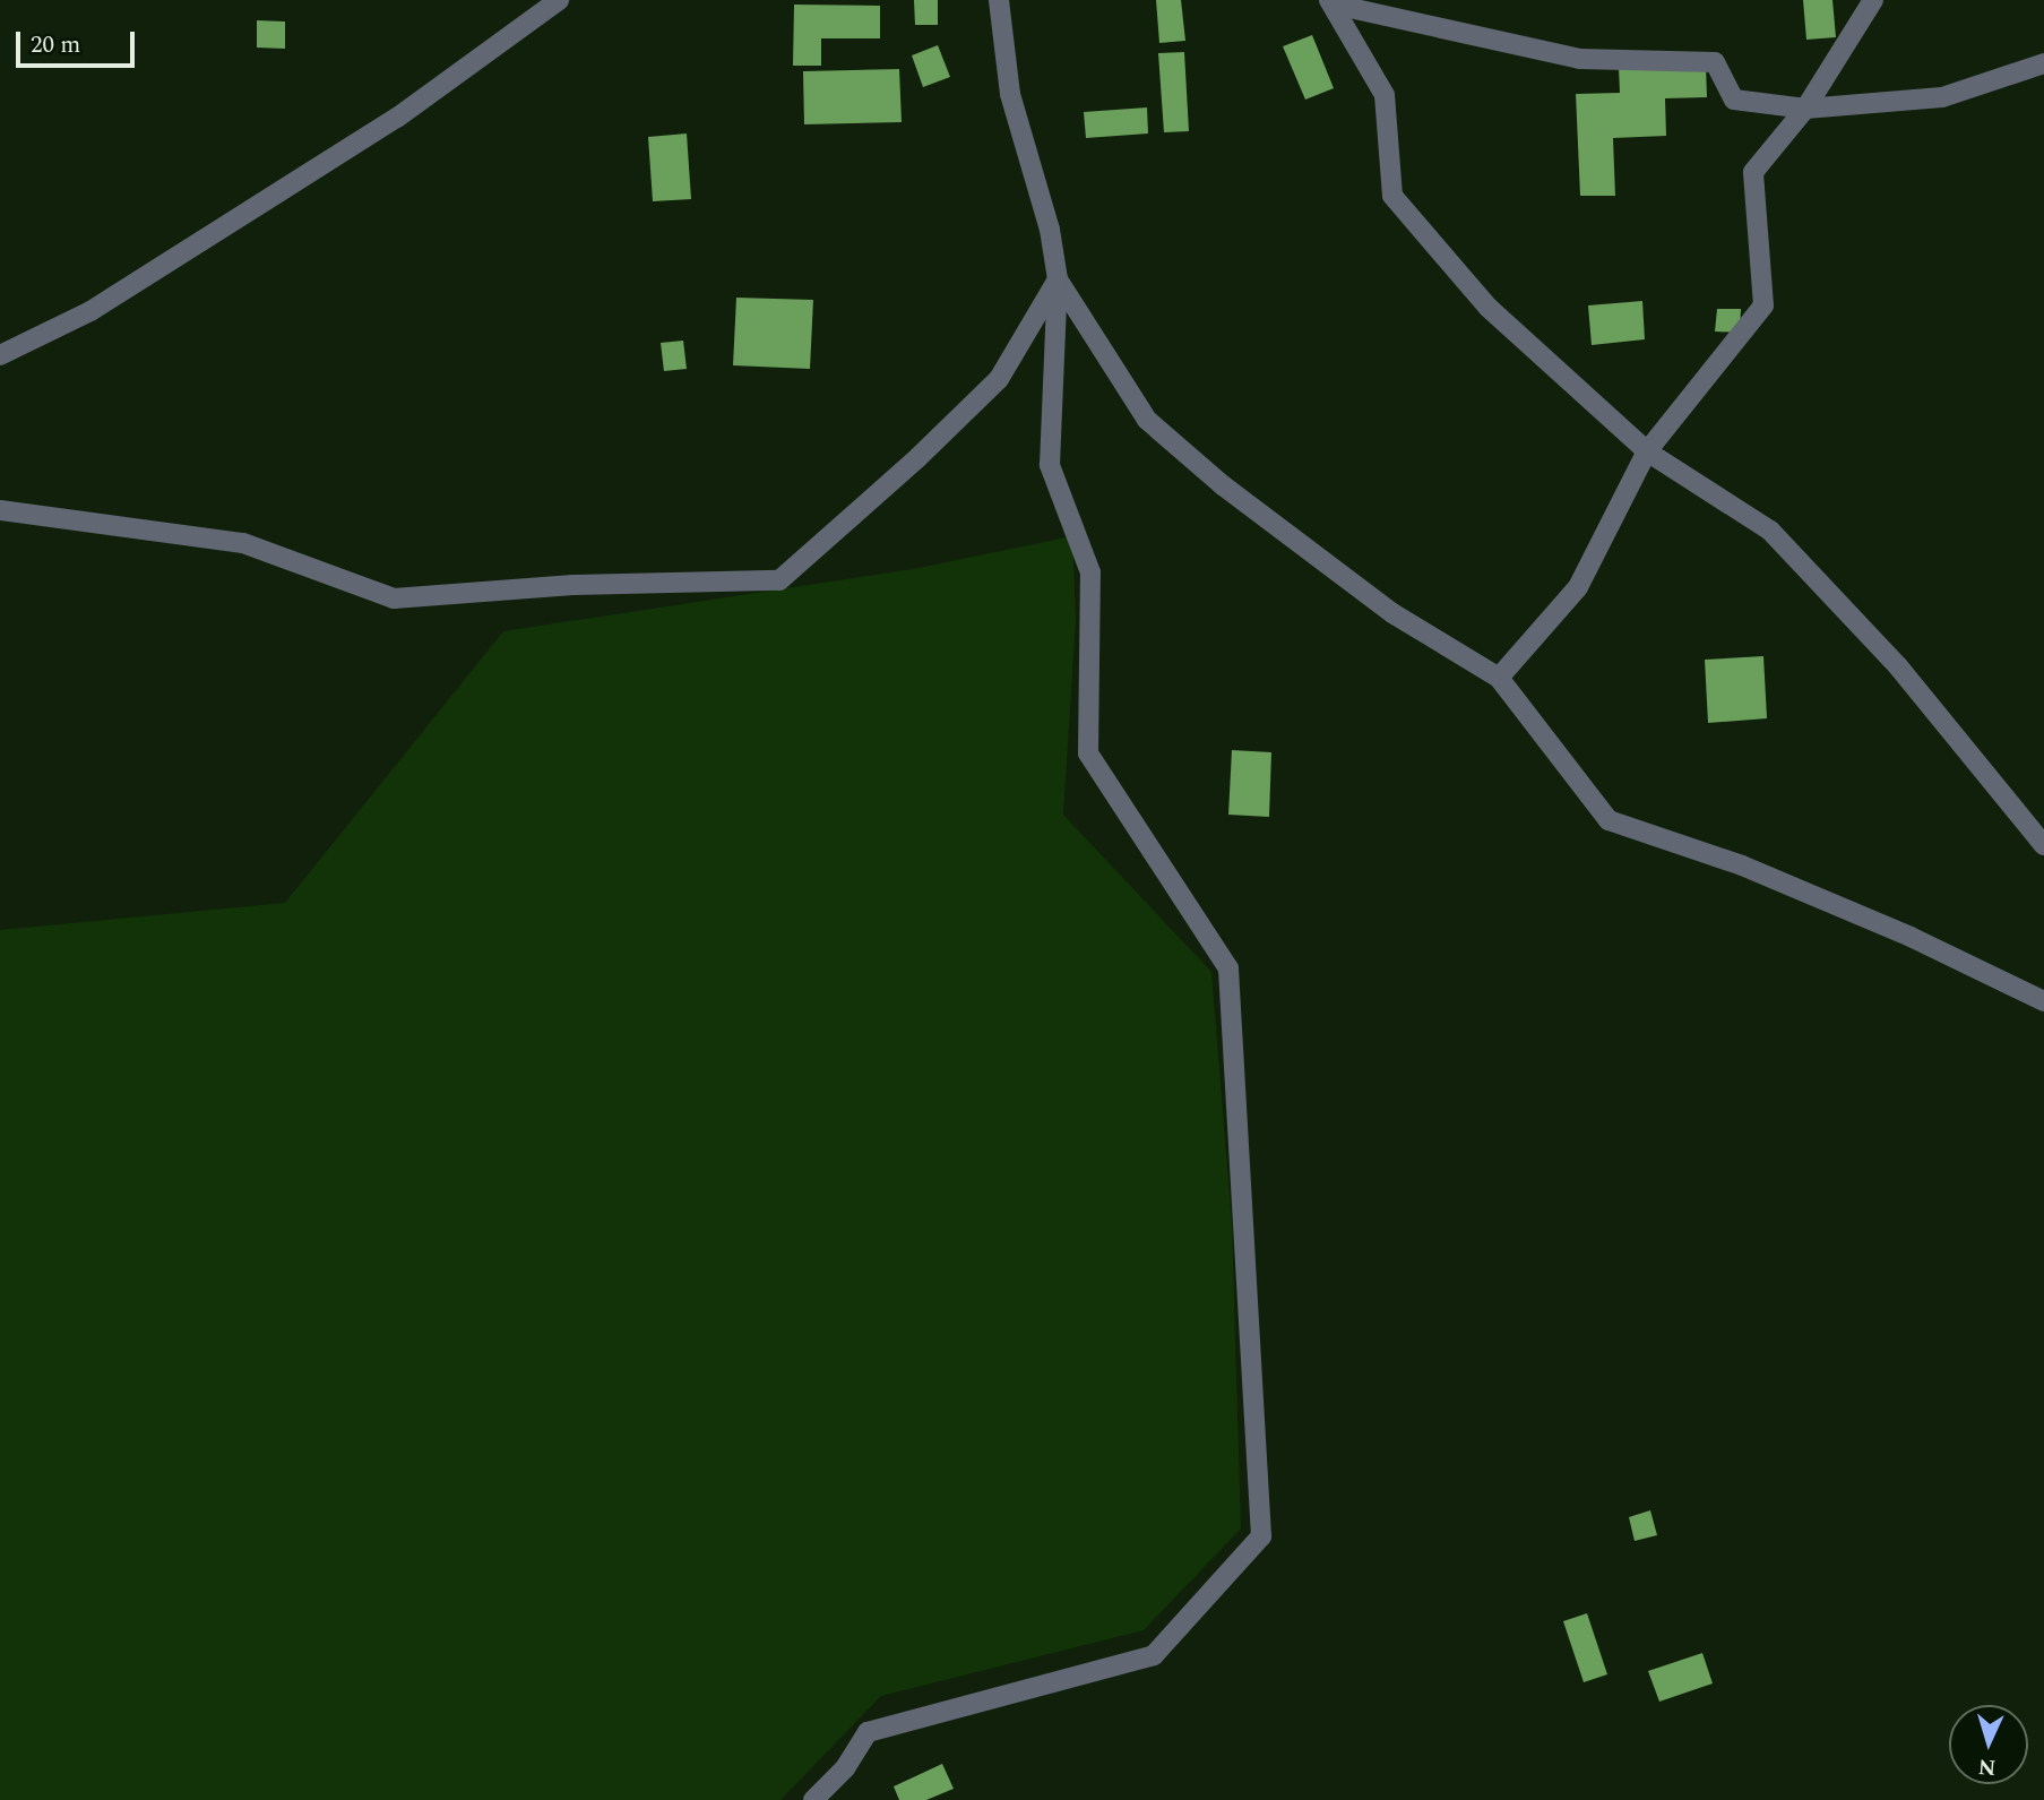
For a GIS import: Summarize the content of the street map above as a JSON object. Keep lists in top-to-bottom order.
{
  "scale_bar": "20 m",
  "north": "bottom"
}
